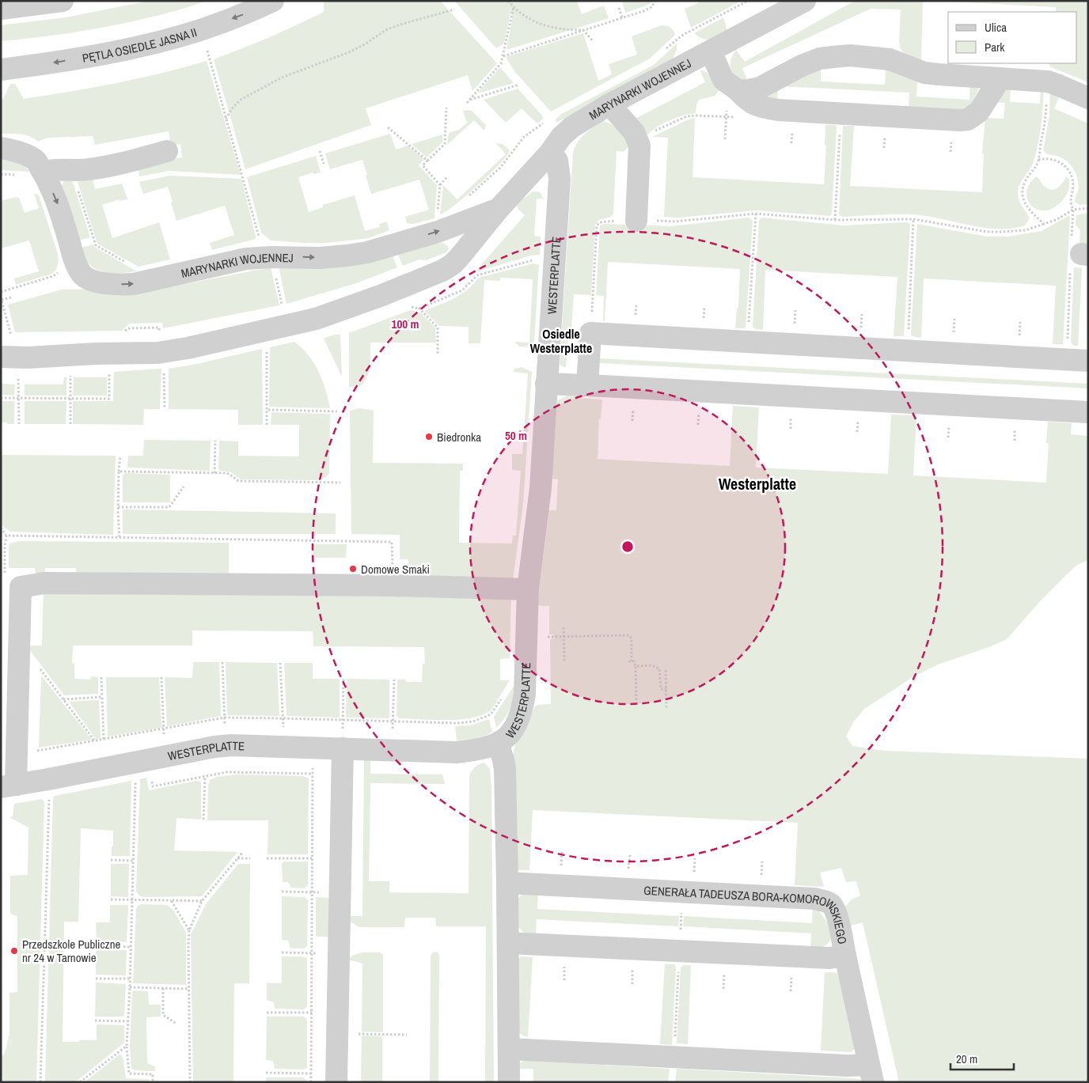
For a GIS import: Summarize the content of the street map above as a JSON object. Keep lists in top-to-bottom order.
{
  "streets": {
    "street": [
      "PĘTLA OSIEDLE JASNA II",
      "MARYNARKI WOJENNEJ",
      "WESTERPLATTE",
      "GENERAŁA TADEUSZA BORA-KOMOROWSKIEGO"
    ]
  },
  "crossings": [
    ["MARYNARKI WOJENNEJ", "WESTERPLATTE"]
  ],
  "districts": ["Osiedle Westerplatte", "Westerplatte"],
  "places": ["Biedronka", "Domowe Smaki", "Przedszkole Publiczne nr 24 w Tarnowie"],
  "legend": ["Ulica", "Park"],
  "scale_bar": "20 m",
  "rings": ["100 m", "50 m"]
}
